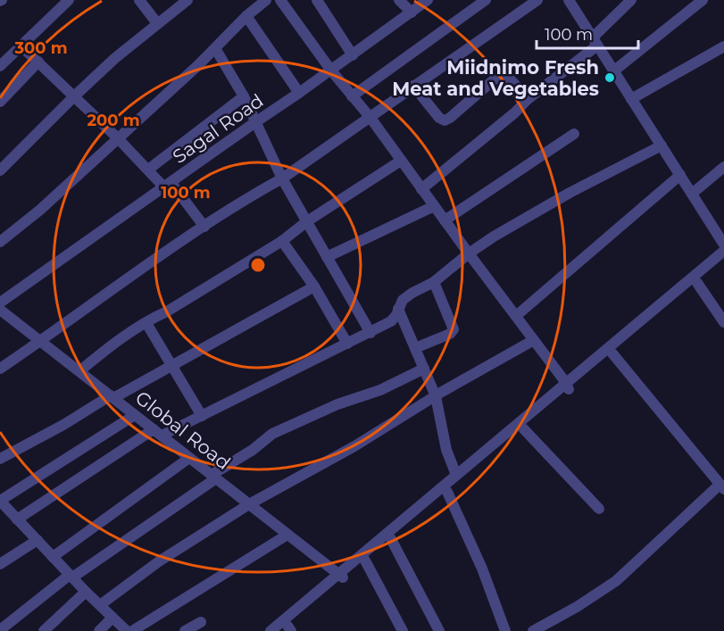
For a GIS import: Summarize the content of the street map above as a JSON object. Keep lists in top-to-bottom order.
{
  "streets": {
    "street": ["Sagal Road", "Global Road"]
  },
  "places": ["Miidnimo Fresh Meat and Vegetables"],
  "scale_bar": "100 m",
  "rings": ["300 m", "200 m", "100 m"]
}
